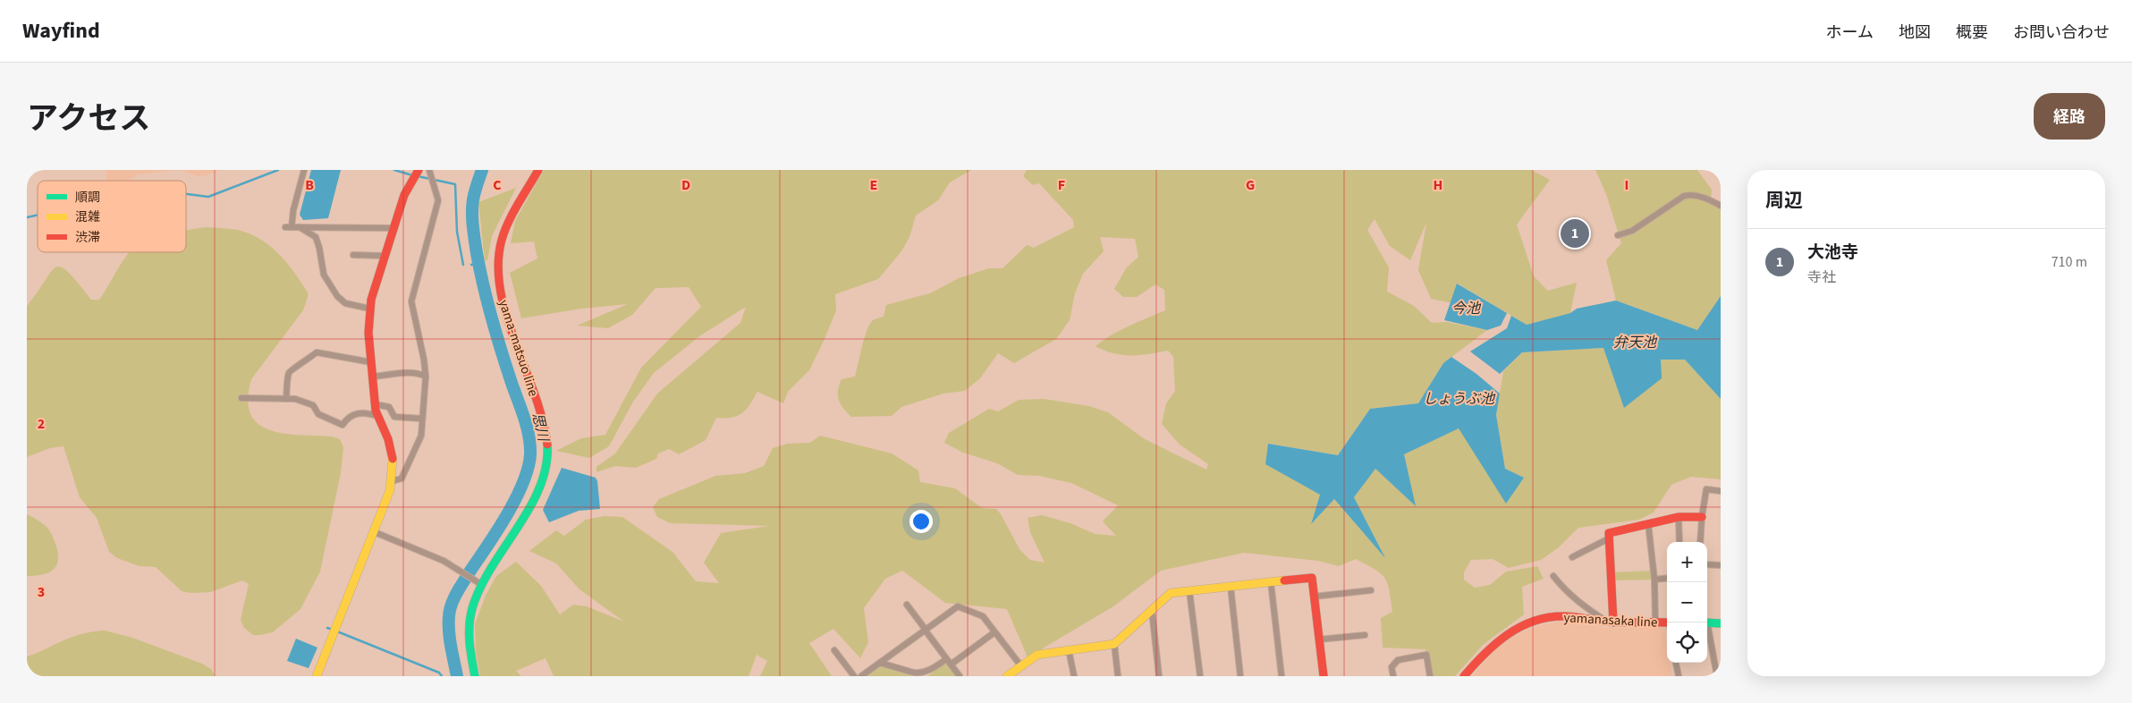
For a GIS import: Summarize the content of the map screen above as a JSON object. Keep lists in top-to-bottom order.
{
  "streets": {
    "street": ["yama-matsuo line", "yamanasaka line"]
  },
  "water": [
    "今池",
    "弁天池",
    "しょうぶ池",
    "思川"
  ],
  "legend": ["順調", "混雑", "渋滞"],
  "page": {
    "header": "Wayfind",
    "nav": [
      "ホーム",
      "地図",
      "概要",
      "お問い合わせ"
    ],
    "title": "アクセス",
    "buttons": "経路",
    "heading": "周辺",
    "pins": "1",
    "list": [
      {
        "mark": "1",
        "name": "大池寺",
        "note": "寺社",
        "value": "710 m"
      }
    ],
    "map_buttons": ["+", "−"]
  },
  "grid": {
    "columns": [
      "B",
      "C",
      "D",
      "E",
      "F",
      "G",
      "H",
      "I"
    ],
    "rows": ["2", "3"]
  }
}
